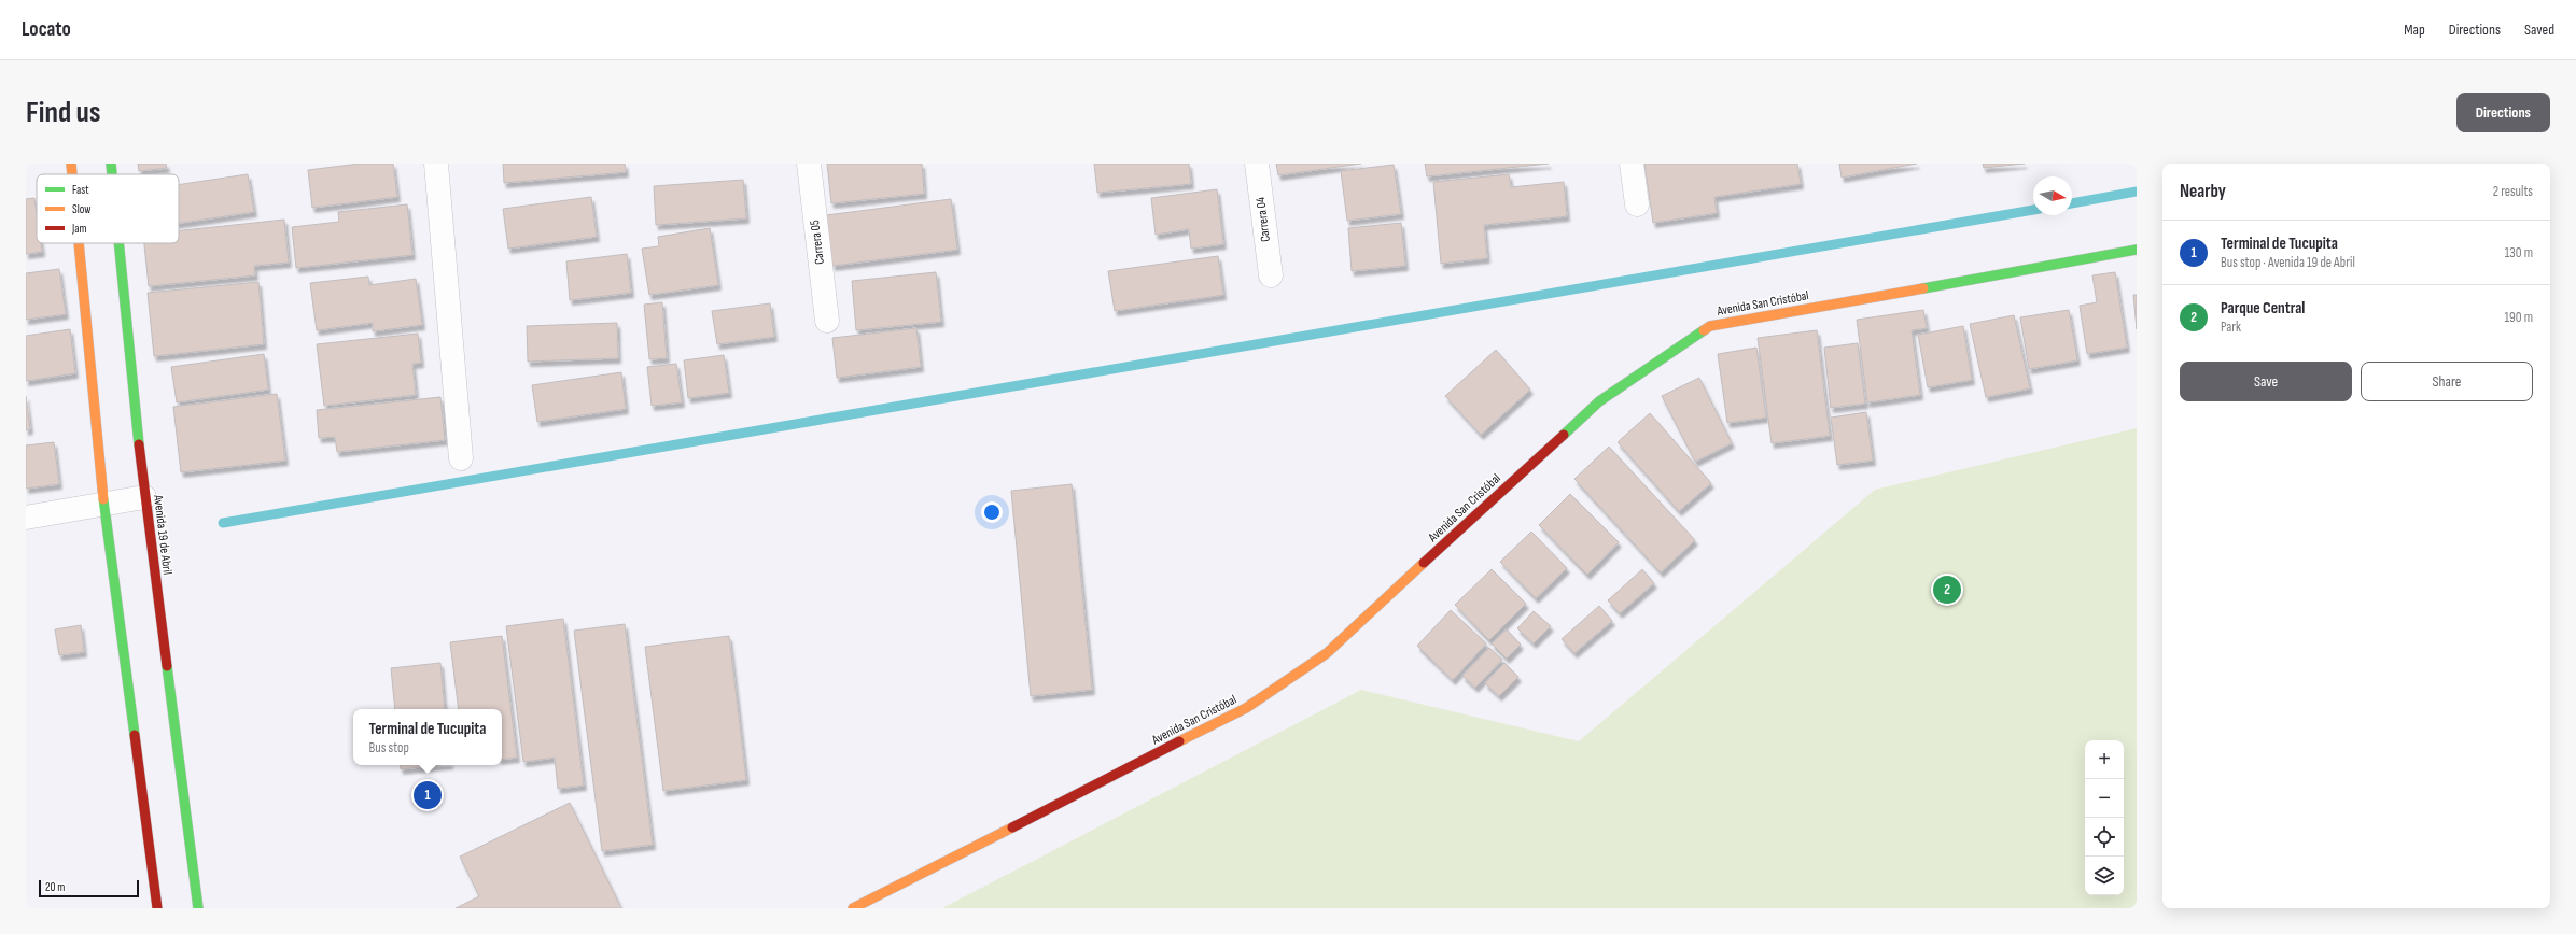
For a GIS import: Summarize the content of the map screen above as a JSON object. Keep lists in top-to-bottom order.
{
  "streets": {
    "street": [
      "Carrera 04",
      "Carrera 05",
      "Avenida San Cristóbal",
      "Avenida 19 de Abril"
    ]
  },
  "legend": ["Fast", "Slow", "Jam"],
  "scale_bar": "20 m",
  "north": "right",
  "page": {
    "header": "Locato",
    "nav": ["Map", "Directions", "Saved"],
    "buttons": [
      "Directions",
      ["Save", "Share"]
    ],
    "title": "Find us",
    "heading": ["Nearby", "2 results"],
    "list": [
      {
        "mark": "1",
        "name": "Terminal de Tucupita",
        "note": "Bus stop · Avenida 19 de Abril",
        "value": "130 m"
      },
      {
        "mark": "2",
        "name": "Parque Central",
        "note": "Park",
        "value": "190 m"
      }
    ],
    "pins": ["2", "1"],
    "popup": ["Terminal de Tucupita", "Bus stop"],
    "map_buttons": ["+", "−"],
    "scale": "20 m"
  }
}
